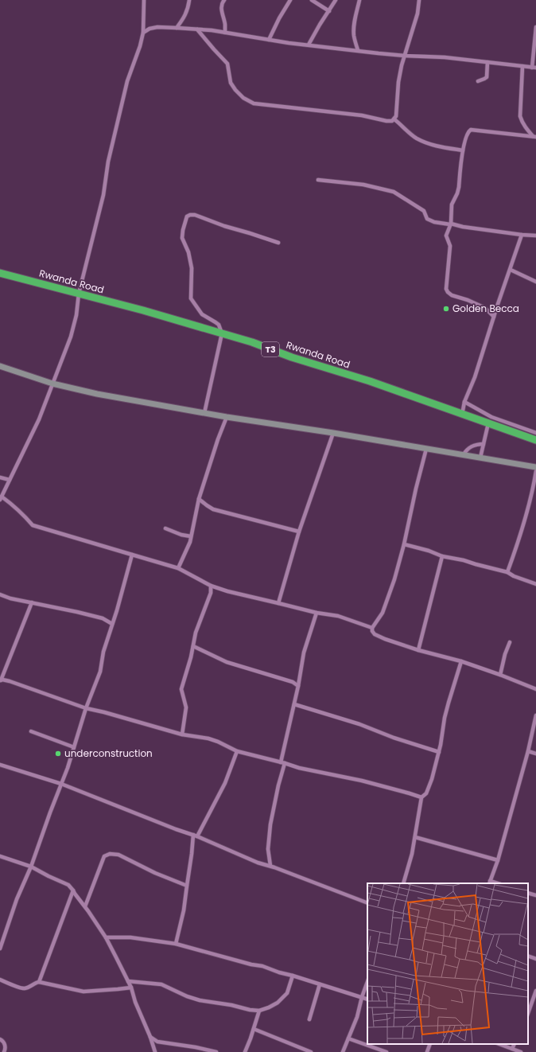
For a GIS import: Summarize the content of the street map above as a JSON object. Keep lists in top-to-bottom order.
{
  "streets": {
    "highway": ["Rwanda Road", "T3"]
  },
  "places": ["Golden Becca", "underconstruction"]
}
